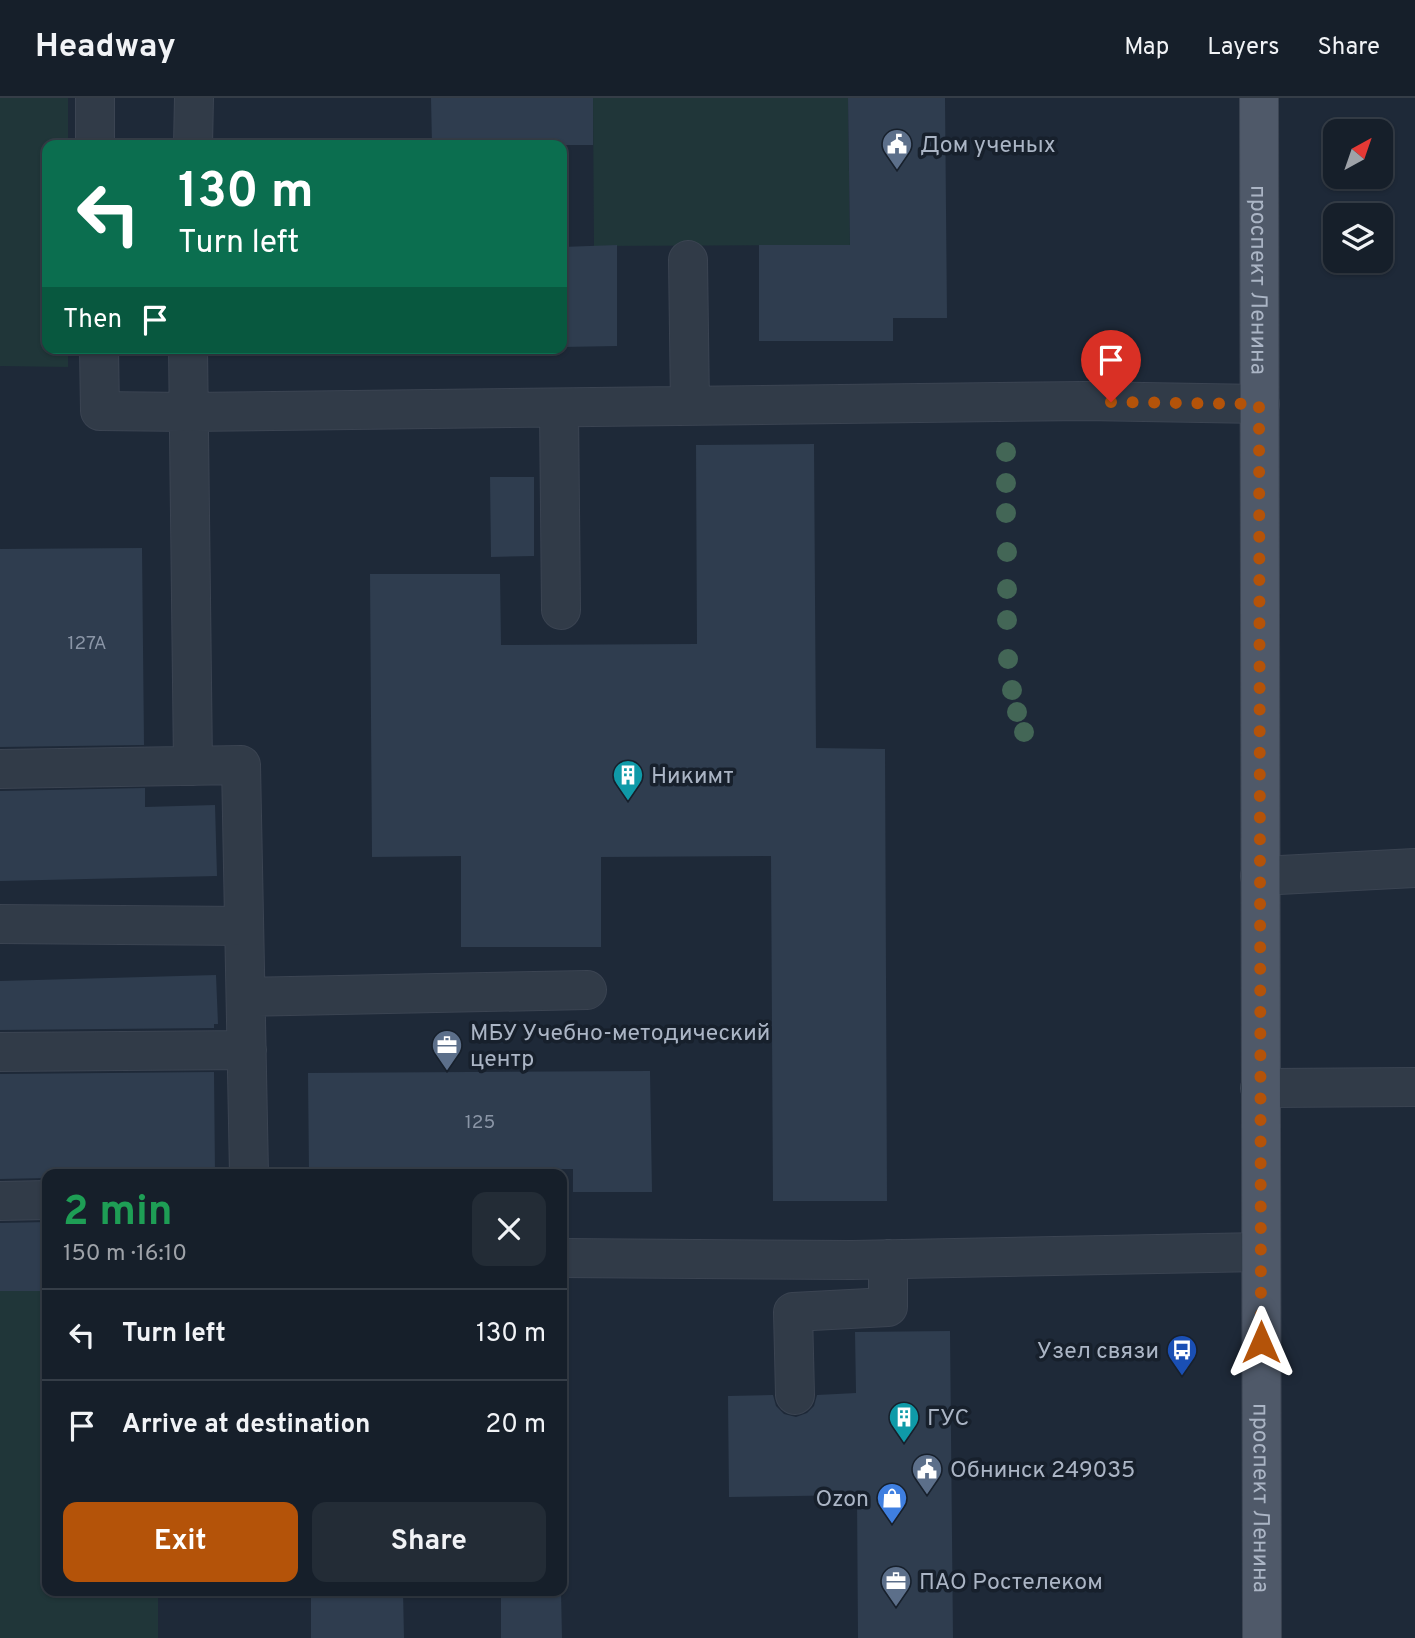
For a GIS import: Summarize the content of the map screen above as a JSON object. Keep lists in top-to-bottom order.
{
  "streets": {
    "main road": ["проспект Ленина"]
  },
  "places": {
    "public building": ["Дом ученых", "Обнинск 249035"],
    "building": ["Никимт", "ГУС"],
    "office": ["МБУ Учебно-методический центр", "ПАО Ростелеком"],
    "bus stop": ["Узел связи"],
    "shop": ["Ozon"]
  },
  "house_numbers": ["127А", "125"],
  "north": "top right",
  "page": {
    "header": "Headway",
    "nav": ["Map", "Layers", "Share"],
    "turn": ["130 m", "Turn left"],
    "then": "Then",
    "heading": ["2 min", "150 m · 16:10"],
    "list": [
      {
        "name": "Turn left",
        "value": "130 m"
      },
      {
        "name": "Arrive at destination",
        "value": "20 m"
      }
    ],
    "buttons": ["Exit", "Share"]
  }
}
